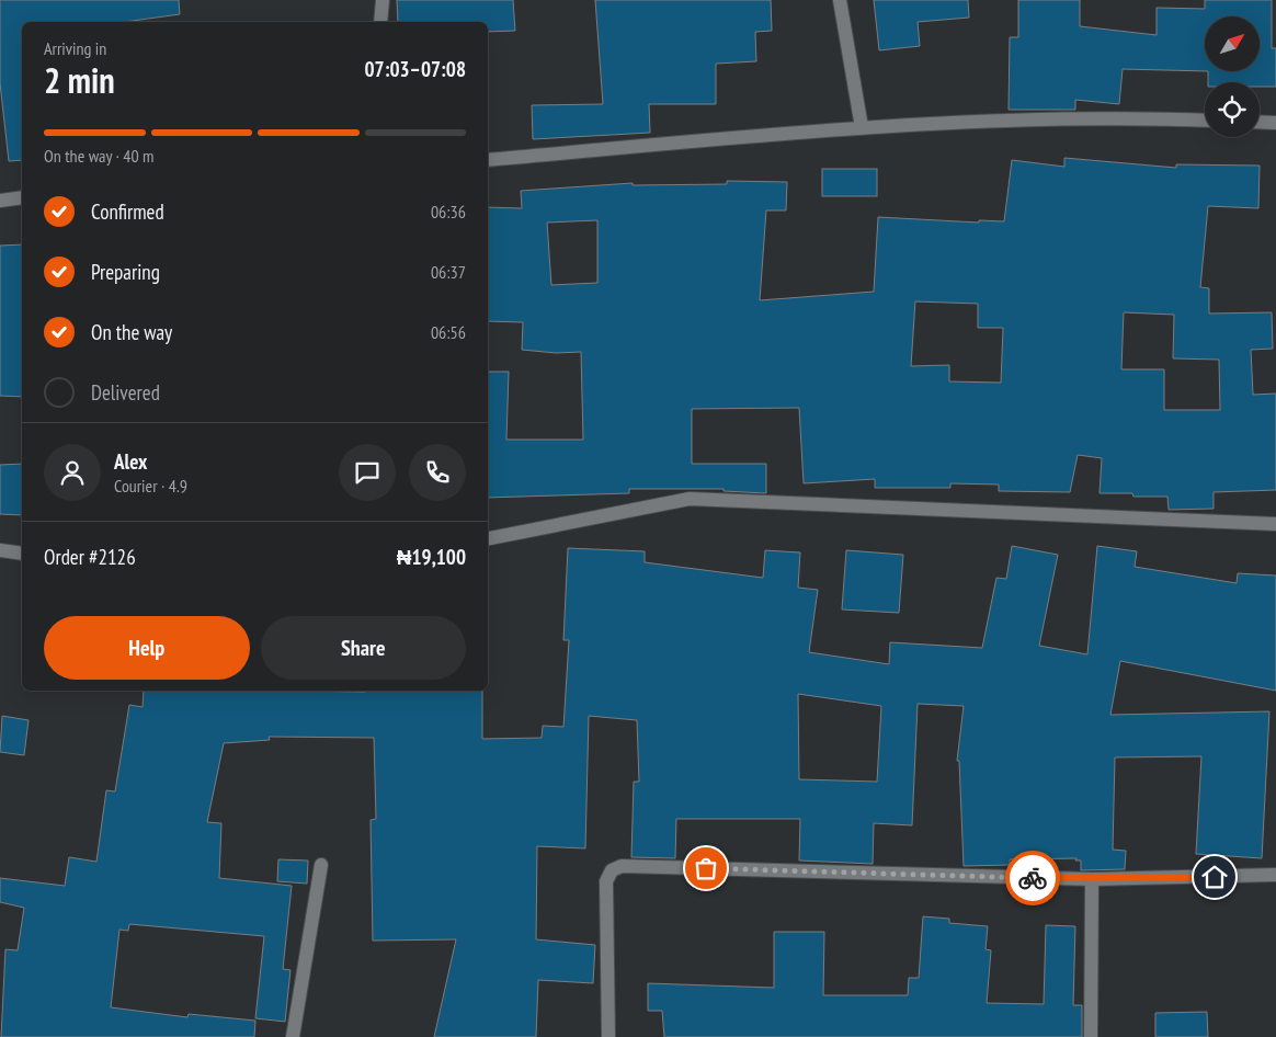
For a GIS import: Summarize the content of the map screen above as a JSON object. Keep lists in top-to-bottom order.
{
  "north": "top right",
  "page": {
    "heading": ["2 min", "Arriving in", "07:03–07:08"],
    "panel": [
      "Alex",
      "Courier · 4.9",
      "Order #2126",
      "₦19,100"
    ],
    "bar": "On the way · 40 m",
    "list": [
      ["Confirmed", "06:36"],
      ["Preparing", "06:37"],
      ["On the way", "06:56"],
      "Delivered"
    ],
    "buttons": ["Help", "Share"]
  }
}
